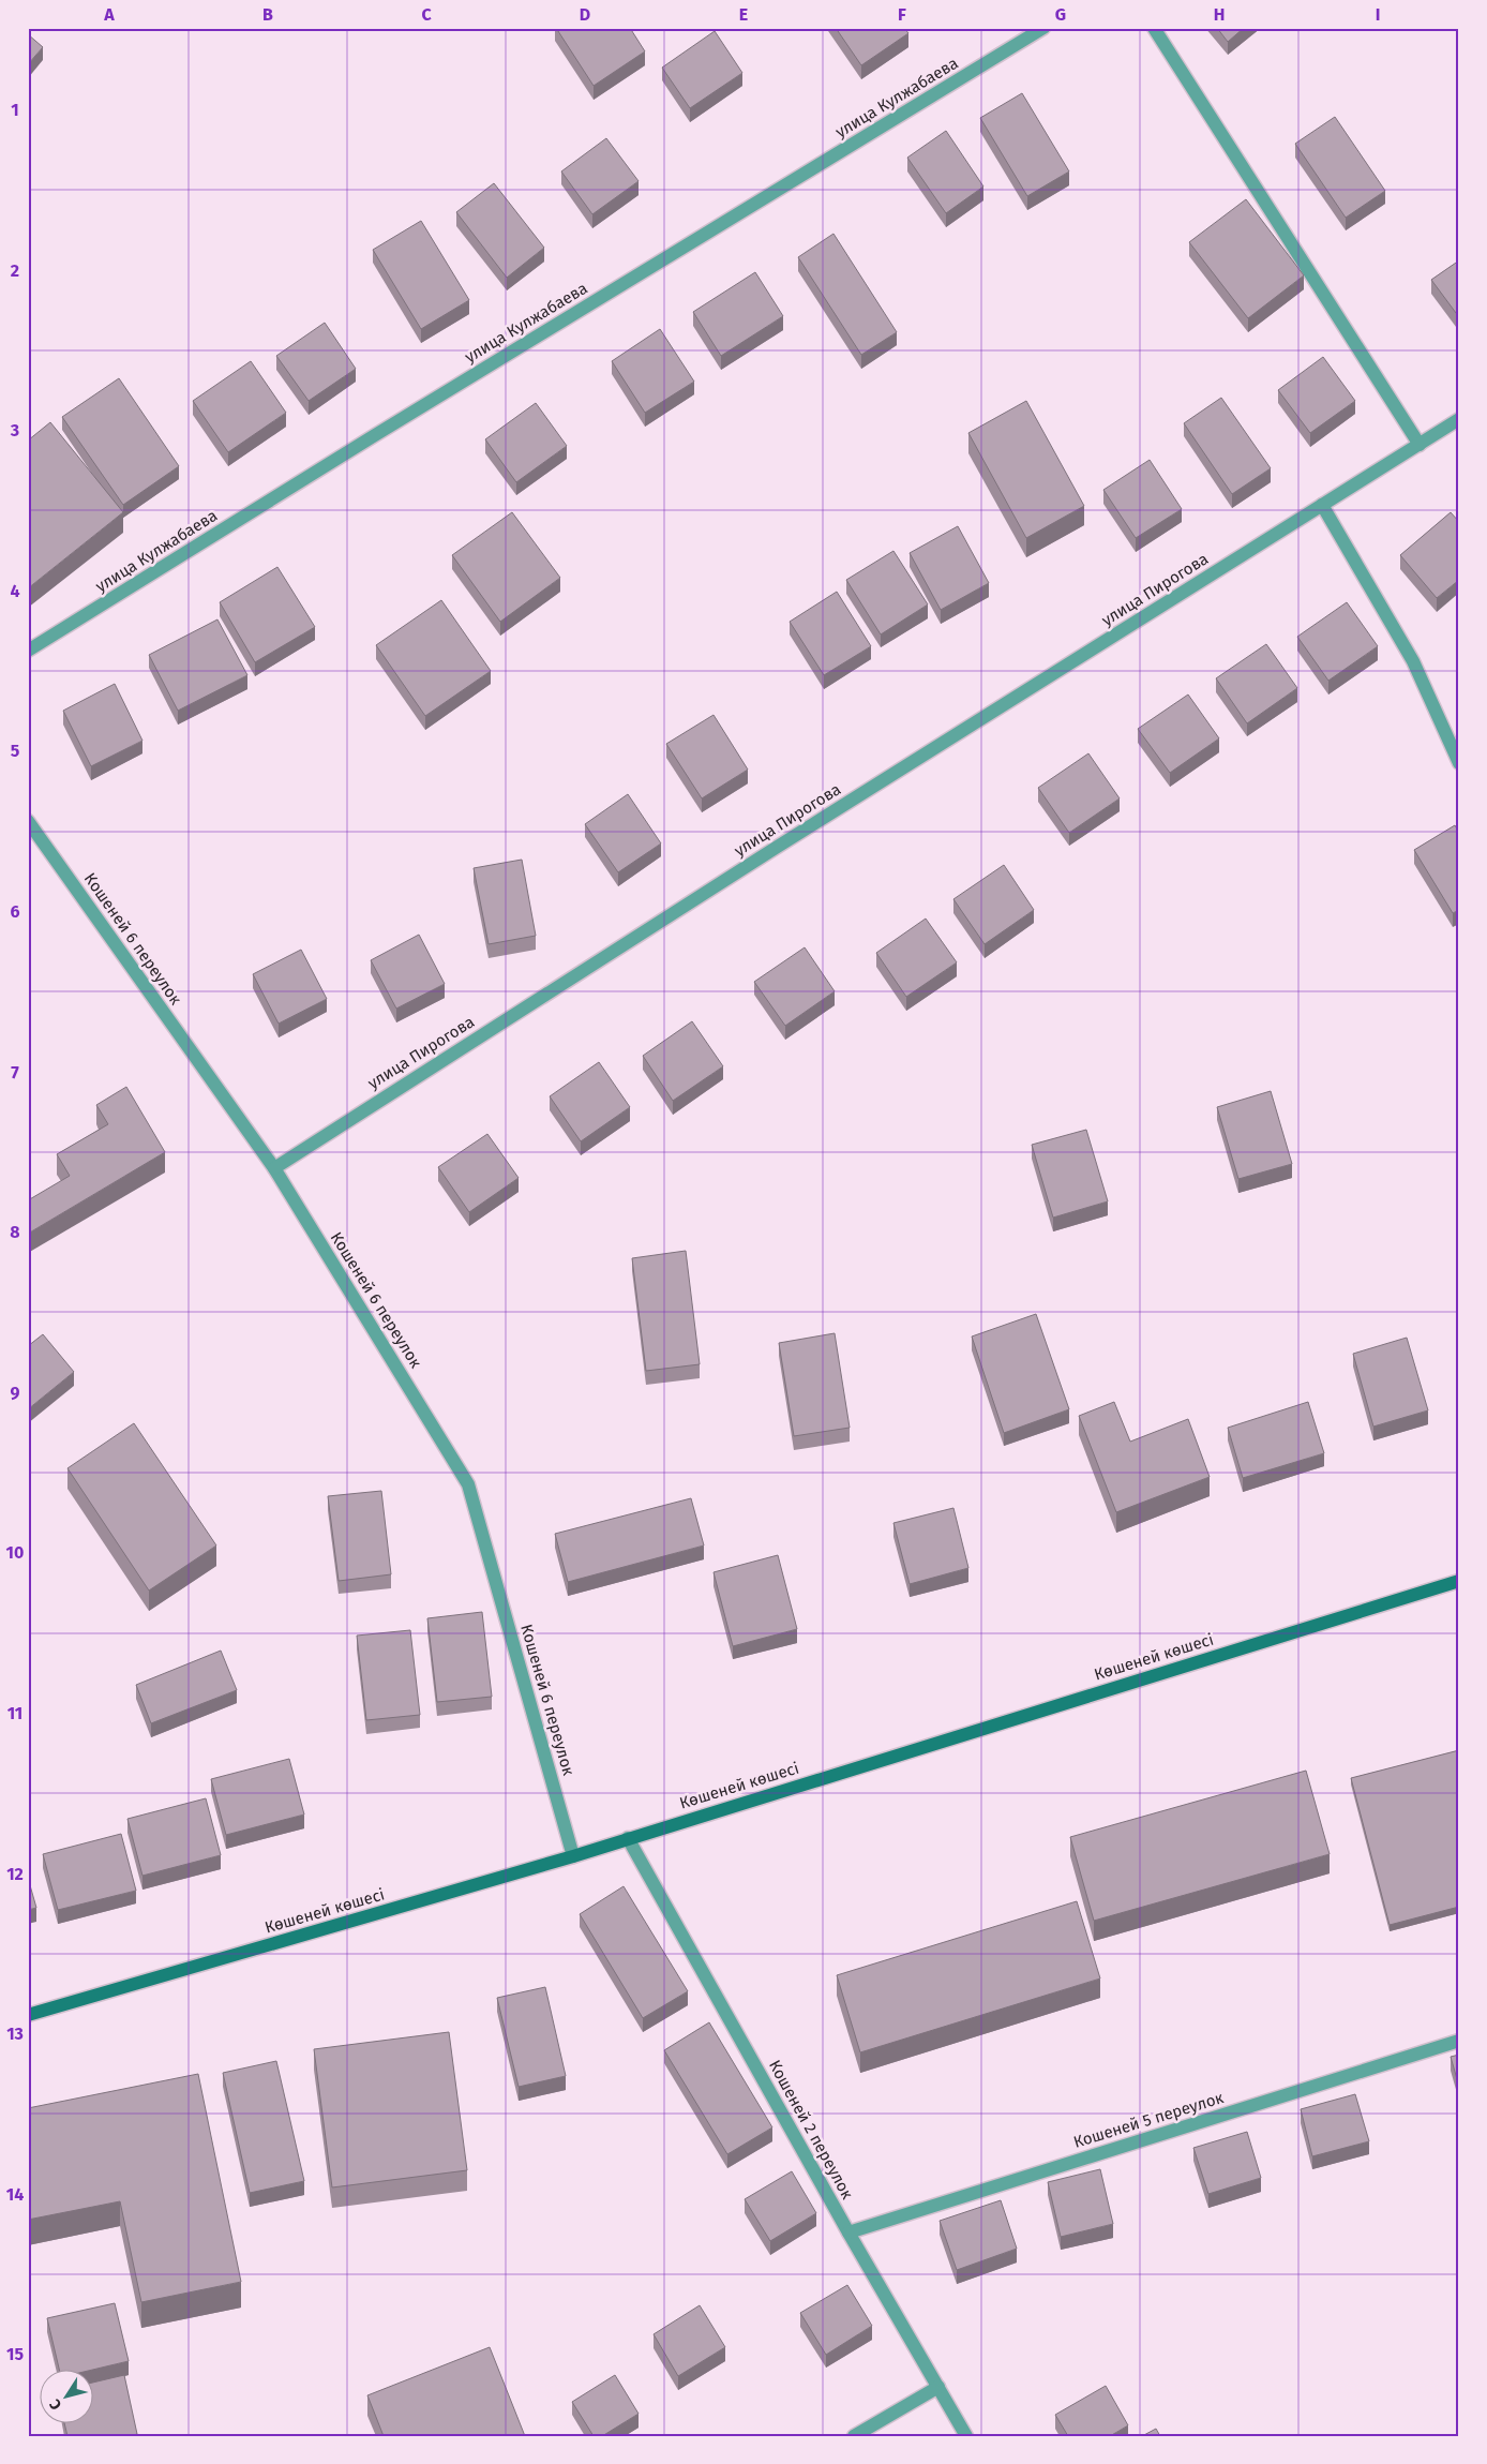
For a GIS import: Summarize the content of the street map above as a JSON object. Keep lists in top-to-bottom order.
{
  "streets": {
    "main road": ["Көшеней көшесі"],
    "street": [
      "улица Кулжабаева",
      "улица Пирогова",
      "Кошеней 6 переулок",
      "Кошеней 5 переулок",
      "Кошеней 2 переулок"
    ]
  },
  "crossings": [
    ["улица Пирогова", "Кошеней 6 переулок"],
    ["Кошеней 6 переулок", "Көшеней көшесі"],
    ["Көшеней көшесі", "Кошеней 2 переулок"],
    ["Кошеней 5 переулок", "Кошеней 2 переулок"]
  ],
  "north": "bottom left",
  "grid": {
    "columns": [
      "A",
      "B",
      "C",
      "D",
      "E",
      "F",
      "G",
      "H",
      "I"
    ],
    "rows": [
      "1",
      "2",
      "3",
      "4",
      "5",
      "6",
      "7",
      "8",
      "9",
      "10",
      "11",
      "12",
      "13",
      "14",
      "15"
    ]
  }
}
